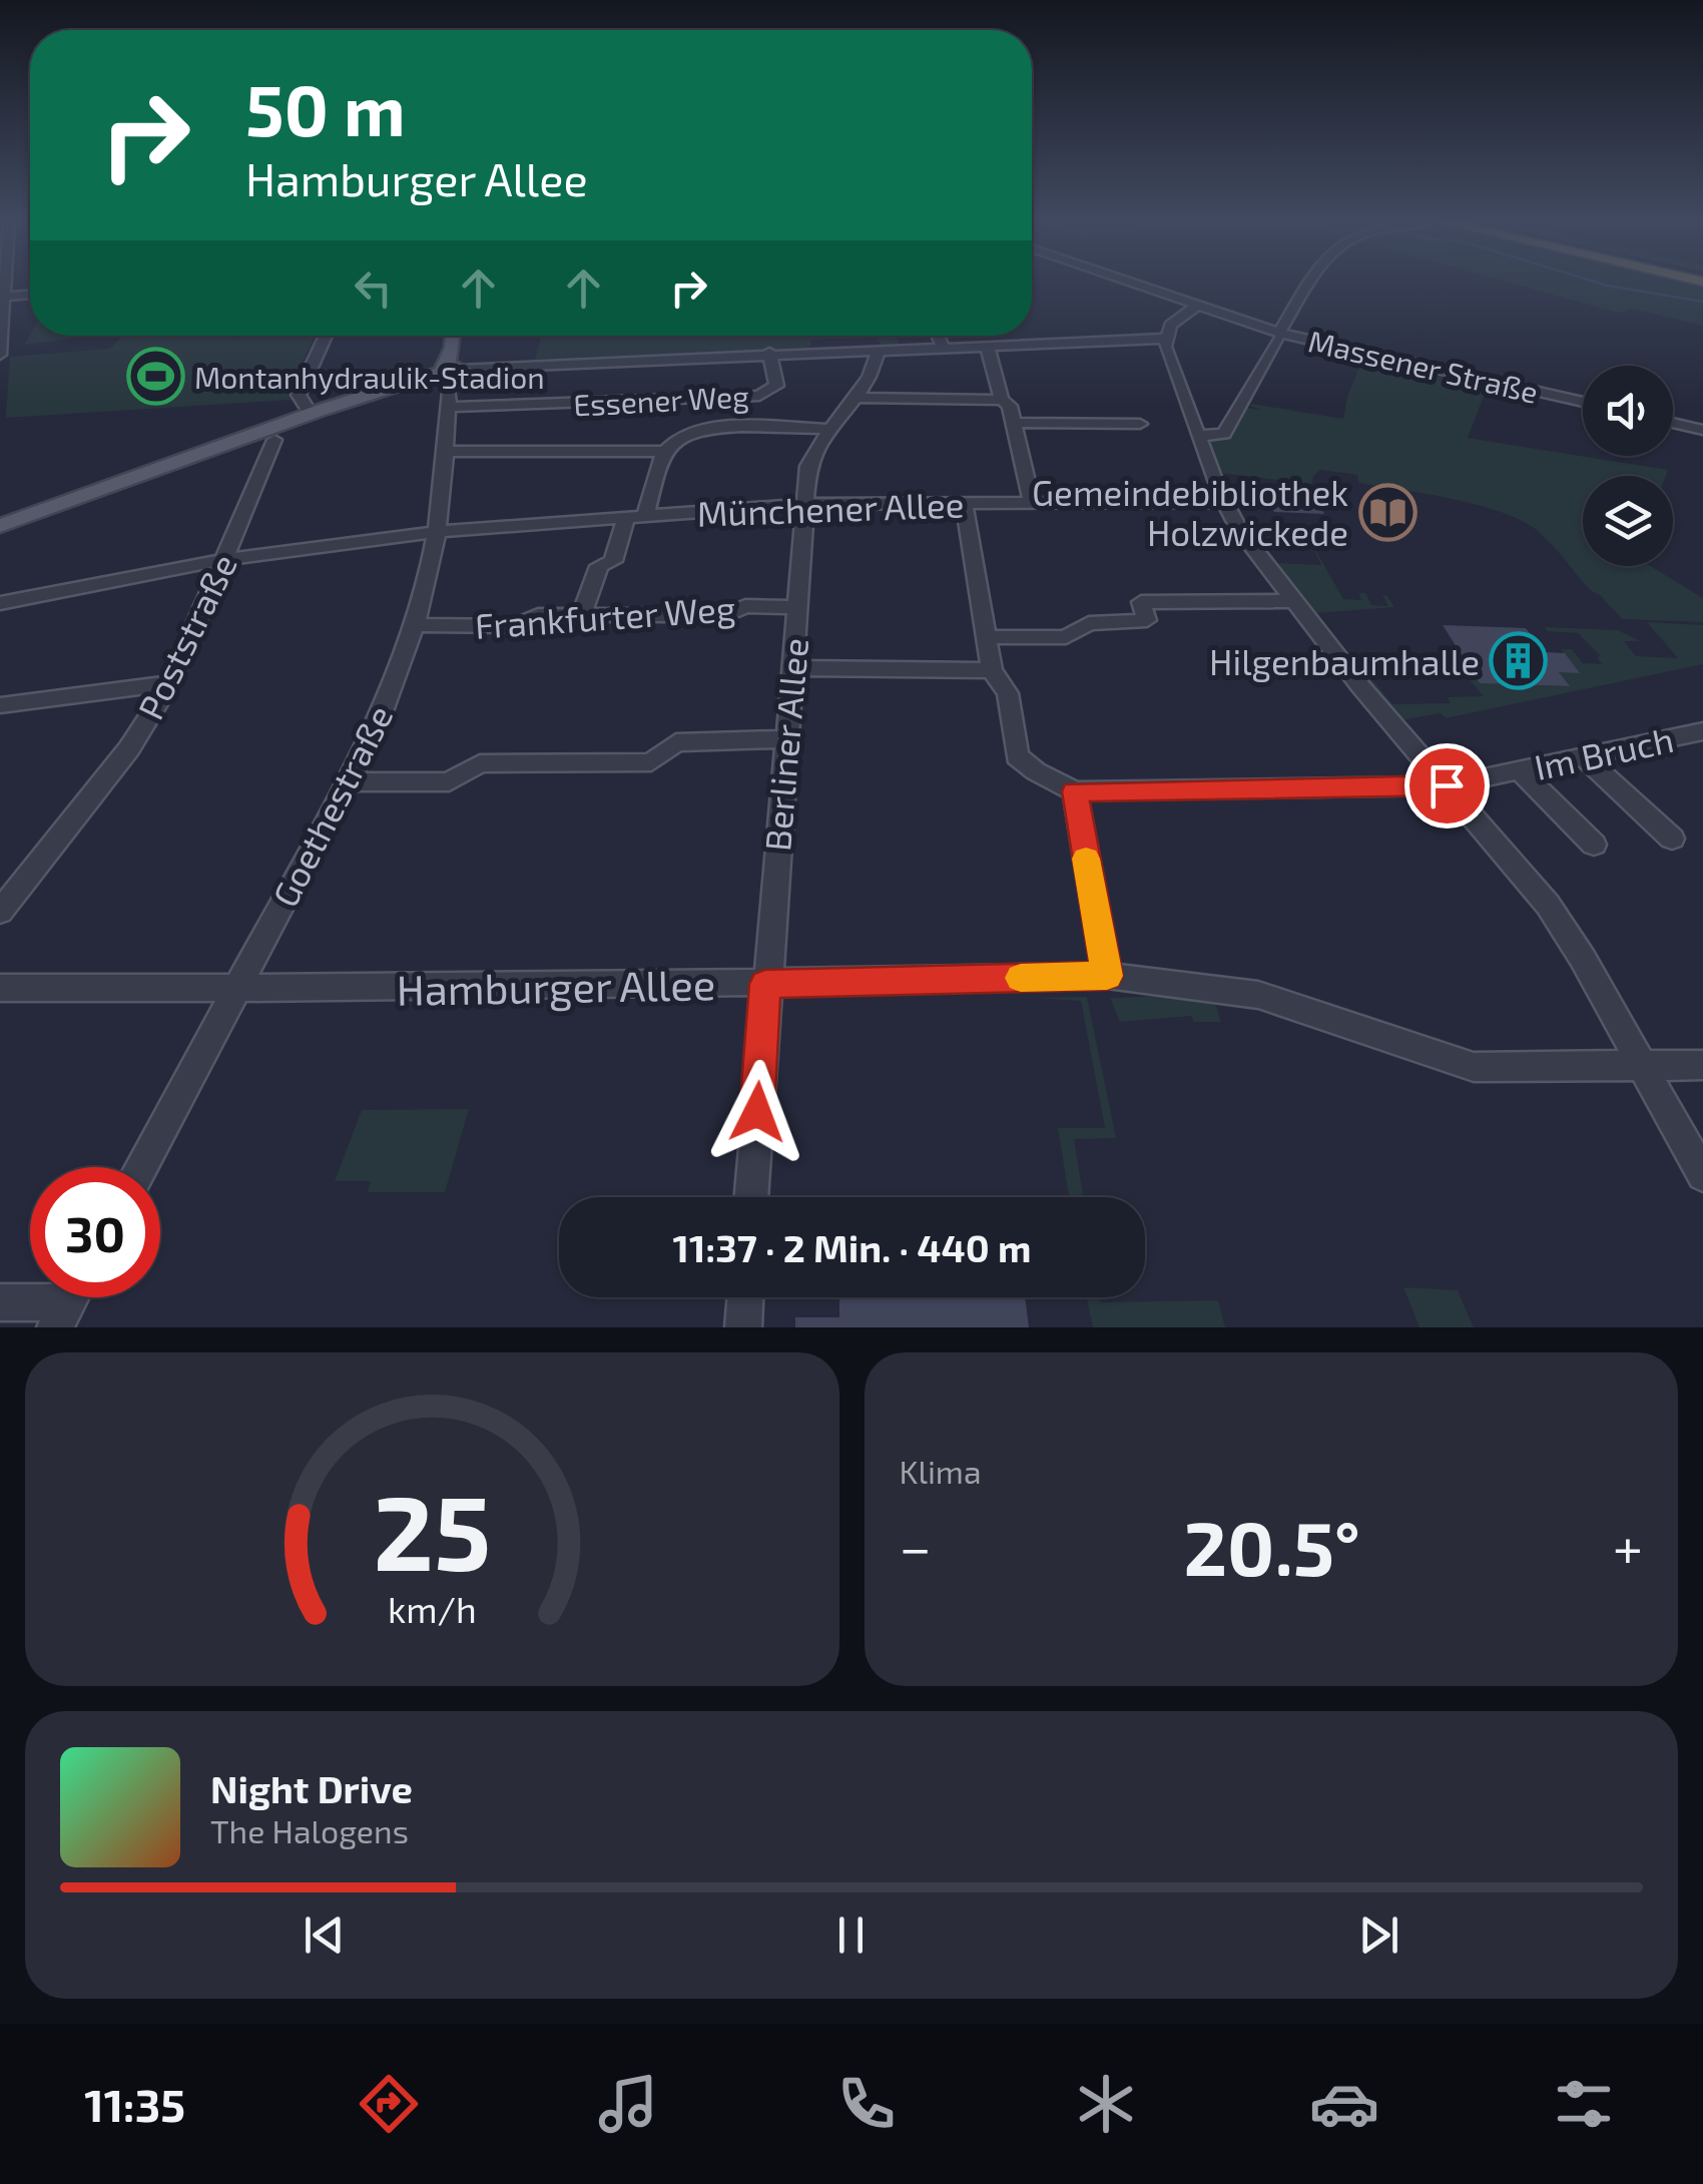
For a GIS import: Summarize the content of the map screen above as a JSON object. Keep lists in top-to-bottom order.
{
  "streets": {
    "main road": ["Goethestraße"],
    "street": [
      "Massener Straße",
      "Essener Weg",
      "Münchener Allee",
      "Frankfurter Weg",
      "Poststraße",
      "Berliner Allee",
      "Im Bruch",
      "Hamburger Allee"
    ]
  },
  "crossings": [
    ["Essener Weg", "Goethestraße"],
    ["Münchener Allee", "Poststraße"],
    ["Münchener Allee", "Berliner Allee"],
    ["Münchener Allee", "Goethestraße"],
    ["Frankfurter Weg", "Berliner Allee"],
    ["Frankfurter Weg", "Goethestraße"],
    ["Berliner Allee", "Hamburger Allee"],
    ["Goethestraße", "Hamburger Allee"]
  ],
  "places": {
    "sports": ["Montanhydraulik-Stadion"],
    "library": ["Gemeindebibliothek Holzwickede"],
    "building": ["Hilgenbaumhalle"]
  },
  "page": {
    "turn": ["50 m", "Hamburger Allee"],
    "limit": "30",
    "trip": "11:37 · 2 Min. · 440 m",
    "tile": "Klima",
    "heat": ["−", "20.5°", "+"],
    "song": ["Night Drive", "The Halogens"],
    "tabs": "11:35",
    "gauge": ["25", "km/h"]
  }
}
